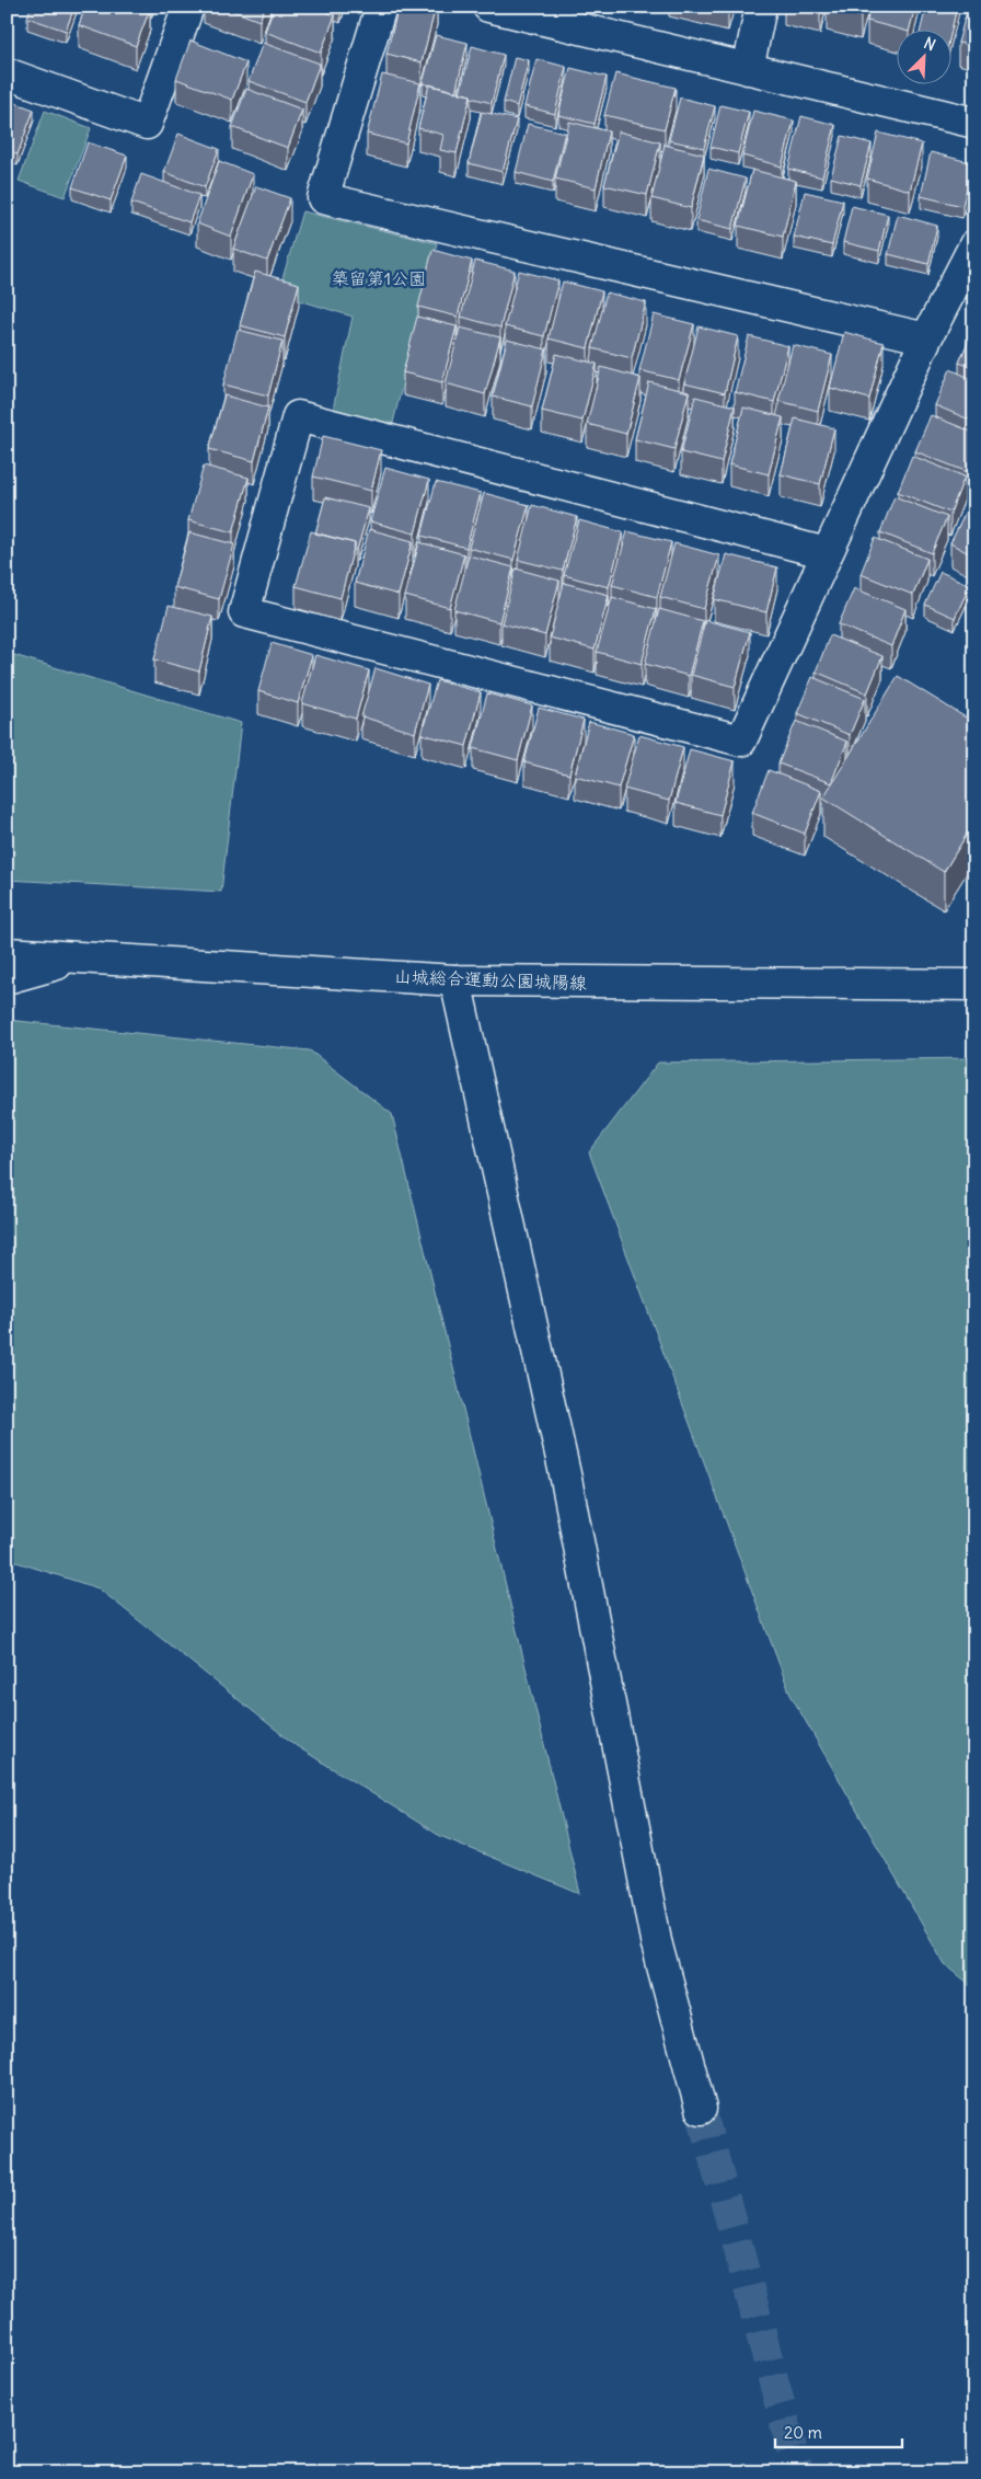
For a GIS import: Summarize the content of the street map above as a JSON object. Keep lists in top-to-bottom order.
{
  "streets": {
    "street": ["山城総合運動公園城陽線"]
  },
  "parks": ["築留第1公園"],
  "scale_bar": "20 m",
  "north": "top right"
}
